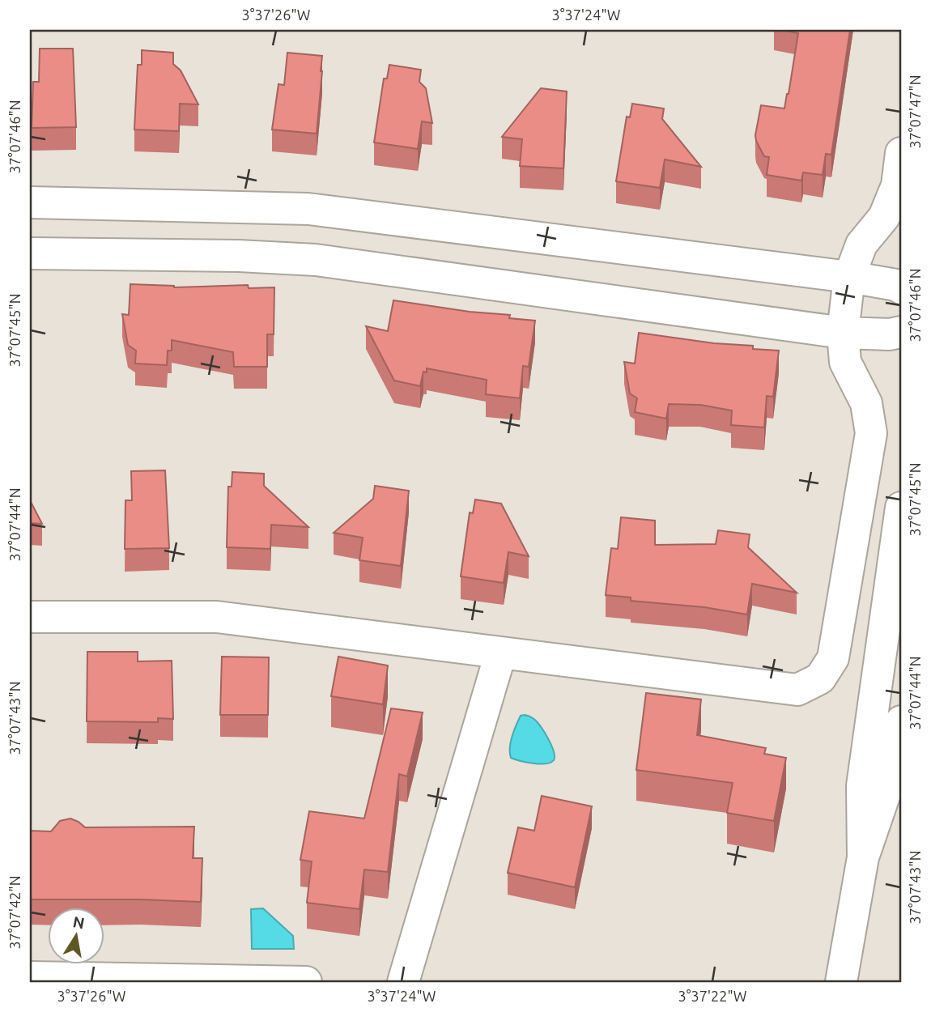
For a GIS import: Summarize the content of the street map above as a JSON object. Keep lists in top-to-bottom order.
{
  "north": "top",
  "coordinates": [
    "3°37'26\"W",
    "3°37'24\"W",
    "37°07'47\"N",
    "37°07'46\"N",
    "37°07'45\"N",
    "37°07'44\"N",
    "37°07'43\"N",
    "37°07'42\"N",
    "3°37'22\"W"
  ]
}
